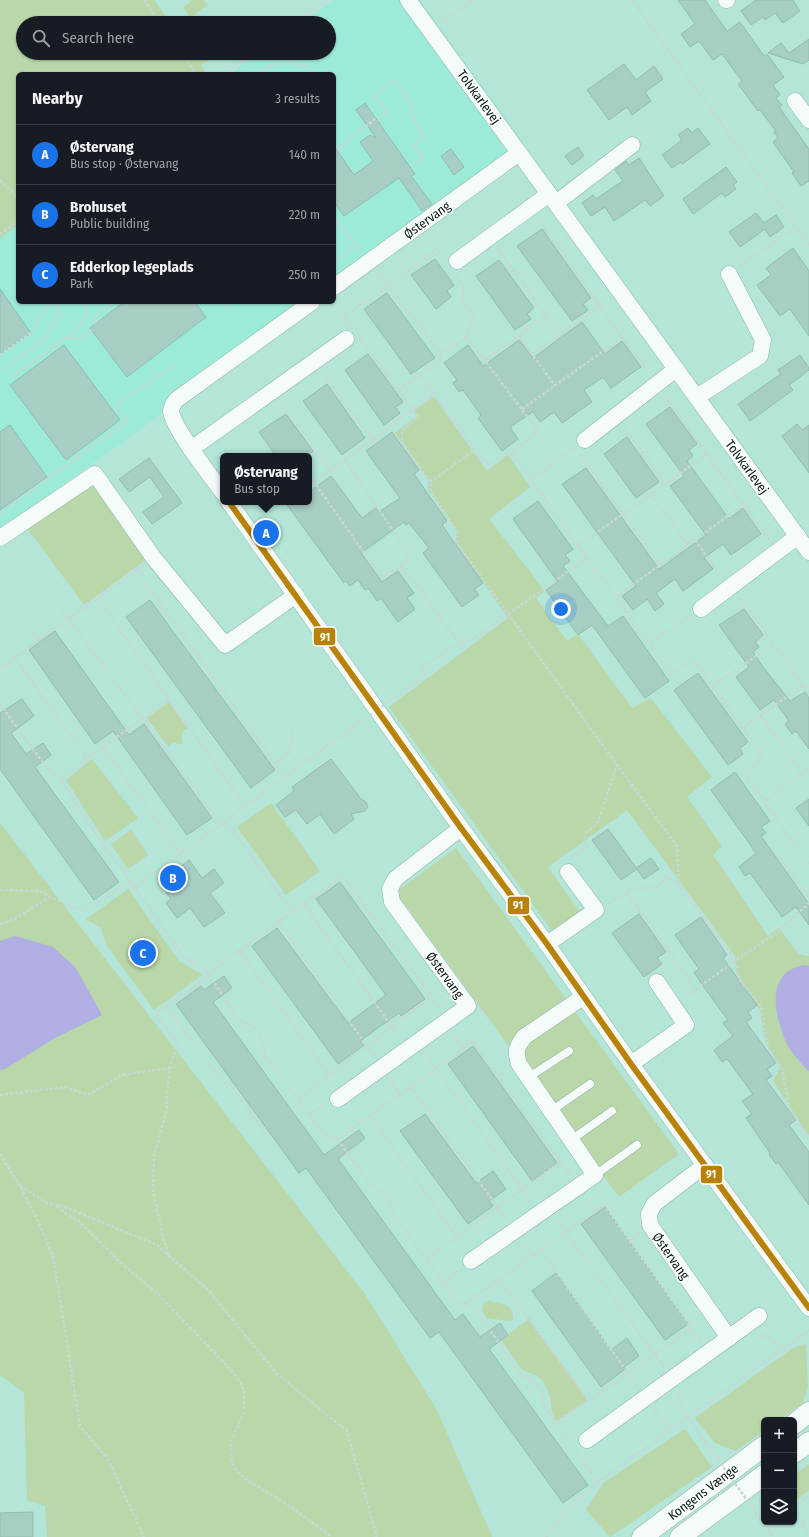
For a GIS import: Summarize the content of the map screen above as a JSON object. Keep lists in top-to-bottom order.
{
  "streets": {
    "street": ["Tolvkarlevej", "Østervang", "Kongens Vænge"]
  },
  "crossings": [
    ["Tolvkarlevej", "Østervang"]
  ],
  "lines": ["transit line 91"],
  "page": {
    "search": "Search here",
    "heading": ["Nearby", "3 results"],
    "list": [
      {
        "mark": "A",
        "name": "Østervang",
        "note": "Bus stop · Østervang",
        "value": "140 m"
      },
      {
        "mark": "B",
        "name": "Brohuset",
        "note": "Public building",
        "value": "220 m"
      },
      {
        "mark": "C",
        "name": "Edderkop legeplads",
        "note": "Park",
        "value": "250 m"
      }
    ],
    "popup": ["Østervang", "Bus stop"],
    "pins": ["A", "B", "C"],
    "map_buttons": ["+", "−"]
  }
}
